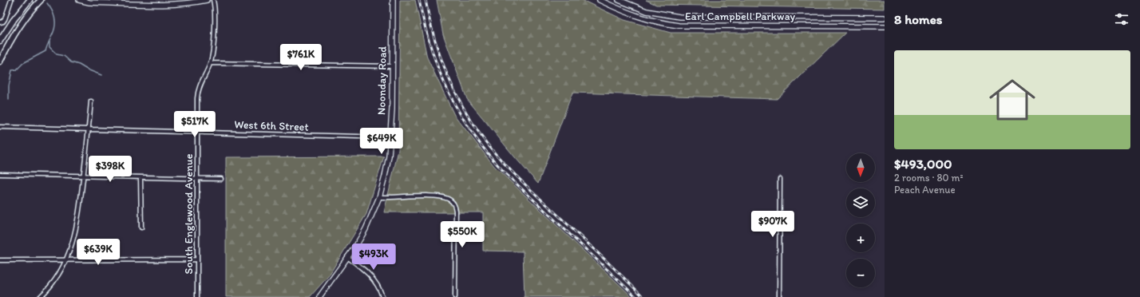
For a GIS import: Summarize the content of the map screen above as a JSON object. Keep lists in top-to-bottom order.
{
  "streets": {
    "main road": ["Earl Campbell Parkway", "Noonday Road"],
    "street": ["West 6th Street", "South Englewood Avenue"]
  },
  "crossings": [
    ["Noonday Road", "West 6th Street"],
    ["West 6th Street", "South Englewood Avenue"]
  ],
  "north": "bottom",
  "page": {
    "heading": "8 homes",
    "list": [
      {
        "name": "$493,000",
        "note": "2 rooms · 80 m² · Peach Avenue"
      }
    ],
    "price": [
      "$761K",
      "$517K",
      "$649K",
      "$398K",
      "$907K",
      "$550K",
      "$639K",
      "$493K"
    ],
    "map_buttons": ["+", "−"]
  }
}
